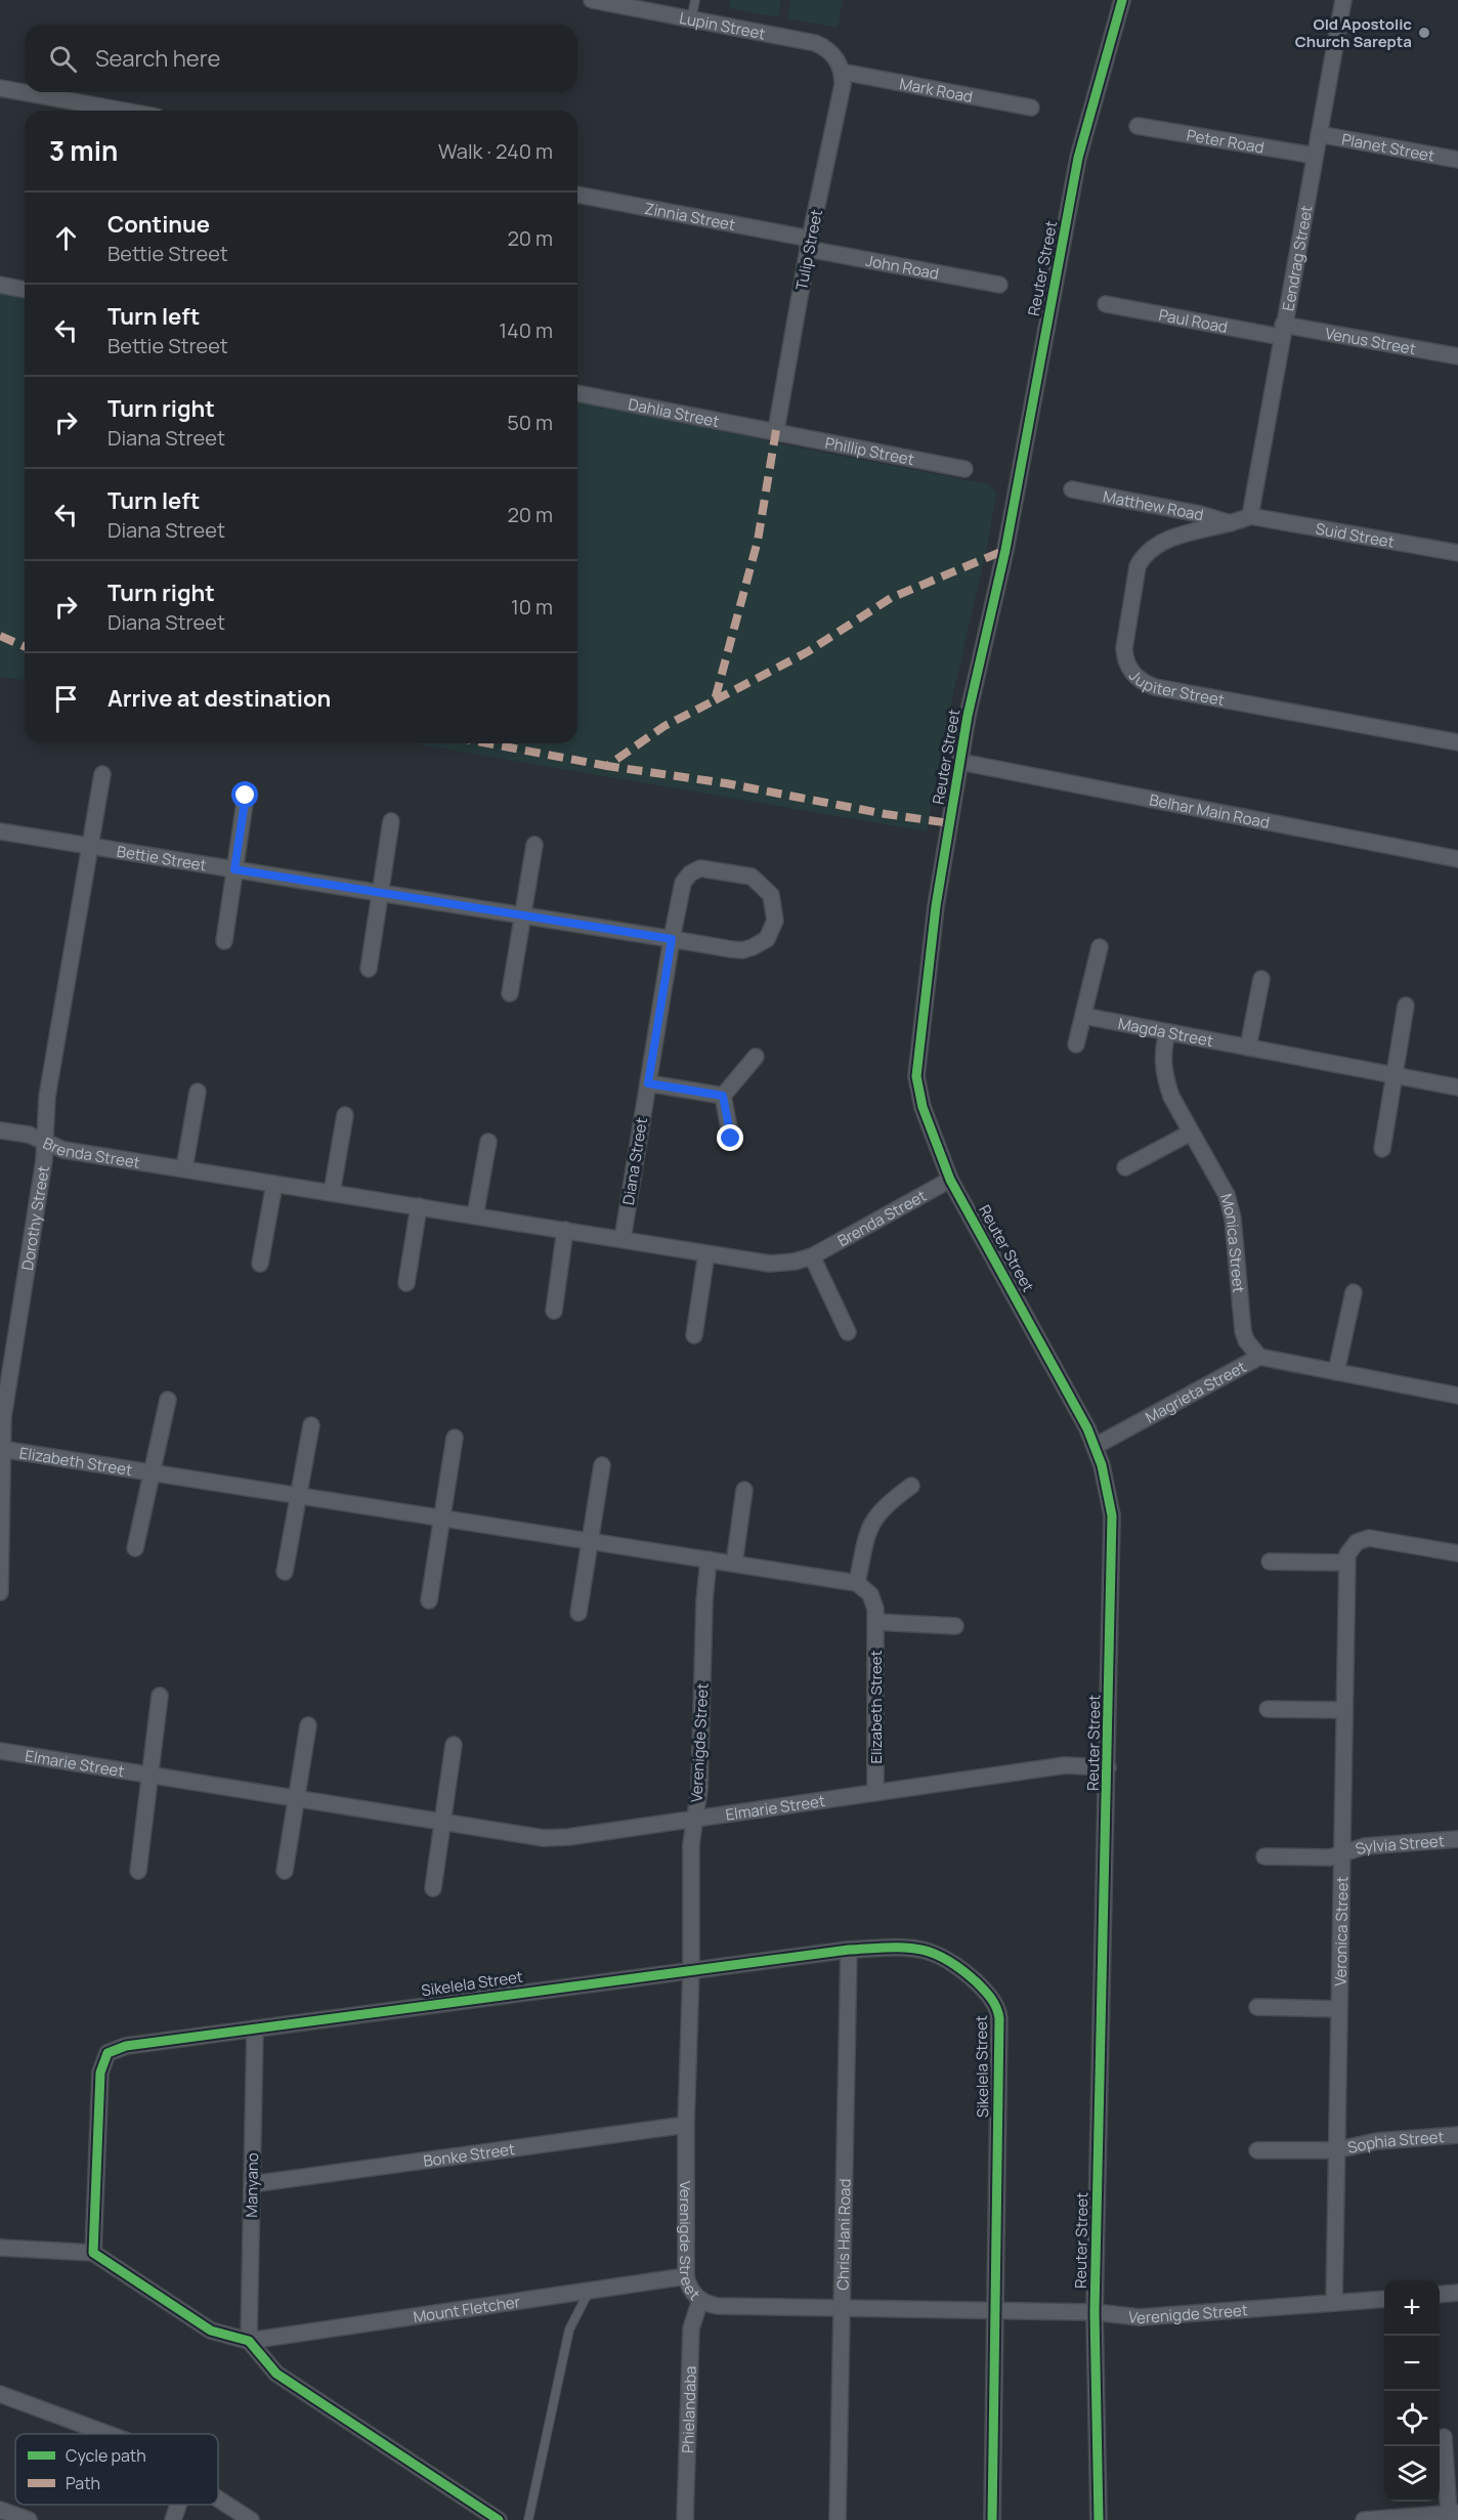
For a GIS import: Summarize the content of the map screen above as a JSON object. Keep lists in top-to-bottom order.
{
  "streets": {
    "street": [
      "Lupin Street",
      "Mark Road",
      "Peter Road",
      "Planet Street",
      "Zinnia Street",
      "Tulip Street",
      "Eendrag Street",
      "John Road",
      "Reuter Street",
      "Paul Road",
      "Venus Street",
      "Dahlia Street",
      "Phillip Street",
      "Matthew Road",
      "Suid Street",
      "Jupiter Street",
      "Belhar Main Road",
      "Bettie Street",
      "Magda Street",
      "Brenda Street",
      "Diana Street",
      "Dorothy Street",
      "Monica Street",
      "Magrieta Street",
      "Elizabeth Street",
      "Verenigde Street",
      "Elmarie Street",
      "Sylvia Street",
      "Veronica Street",
      "Sikelela Street",
      "Sophia Street",
      "Bonke Street",
      "Manyano",
      "Chris Hani Road",
      "Mount Fletcher",
      "Phielandaba"
    ]
  },
  "crossings": [
    ["Lupin Street", "Mark Road"],
    ["Lupin Street", "Tulip Street"],
    ["Mark Road", "Tulip Street"],
    ["Peter Road", "Eendrag Street"],
    ["Planet Street", "Eendrag Street"],
    ["Zinnia Street", "Tulip Street"],
    ["Zinnia Street", "John Road"],
    ["Tulip Street", "John Road"],
    ["Tulip Street", "Dahlia Street"],
    ["Tulip Street", "Phillip Street"],
    ["Eendrag Street", "Paul Road"],
    ["Eendrag Street", "Venus Street"],
    ["Eendrag Street", "Suid Street"],
    ["Eendrag Street", "Jupiter Street"],
    ["Reuter Street", "Belhar Main Road"],
    ["Reuter Street", "Brenda Street"],
    ["Reuter Street", "Magrieta Street"],
    ["Reuter Street", "Verenigde Street"],
    ["Reuter Street", "Elmarie Street"],
    ["Paul Road", "Venus Street"],
    ["Dahlia Street", "Phillip Street"],
    ["Matthew Road", "Jupiter Street"],
    ["Suid Street", "Jupiter Street"],
    ["Bettie Street", "Diana Street"],
    ["Bettie Street", "Dorothy Street"],
    ["Magda Street", "Monica Street"],
    ["Brenda Street", "Diana Street"],
    ["Brenda Street", "Dorothy Street"],
    ["Dorothy Street", "Elizabeth Street"],
    ["Monica Street", "Magrieta Street"],
    ["Elizabeth Street", "Verenigde Street"],
    ["Elizabeth Street", "Elmarie Street"],
    ["Verenigde Street", "Elmarie Street"],
    ["Verenigde Street", "Veronica Street"],
    ["Verenigde Street", "Sikelela Street"],
    ["Verenigde Street", "Bonke Street"],
    ["Verenigde Street", "Chris Hani Road"],
    ["Verenigde Street", "Mount Fletcher"],
    ["Verenigde Street", "Phielandaba"],
    ["Sylvia Street", "Veronica Street"],
    ["Veronica Street", "Sophia Street"],
    ["Sikelela Street", "Manyano"],
    ["Sikelela Street", "Chris Hani Road"],
    ["Bonke Street", "Manyano"],
    ["Manyano", "Mount Fletcher"]
  ],
  "places": ["Old Apostolic Church Sarepta"],
  "legend": ["Cycle path", "Path"],
  "page": {
    "search": "Search here",
    "heading": ["3 min", "Walk · 240 m"],
    "list": [
      ["Continue", "Bettie Street", "20 m"],
      ["Turn left", "Bettie Street", "140 m"],
      ["Turn right", "Diana Street", "50 m"],
      ["Turn left", "Diana Street", "20 m"],
      ["Turn right", "Diana Street", "10 m"],
      "Arrive at destination"
    ],
    "map_buttons": ["+", "−"]
  }
}
